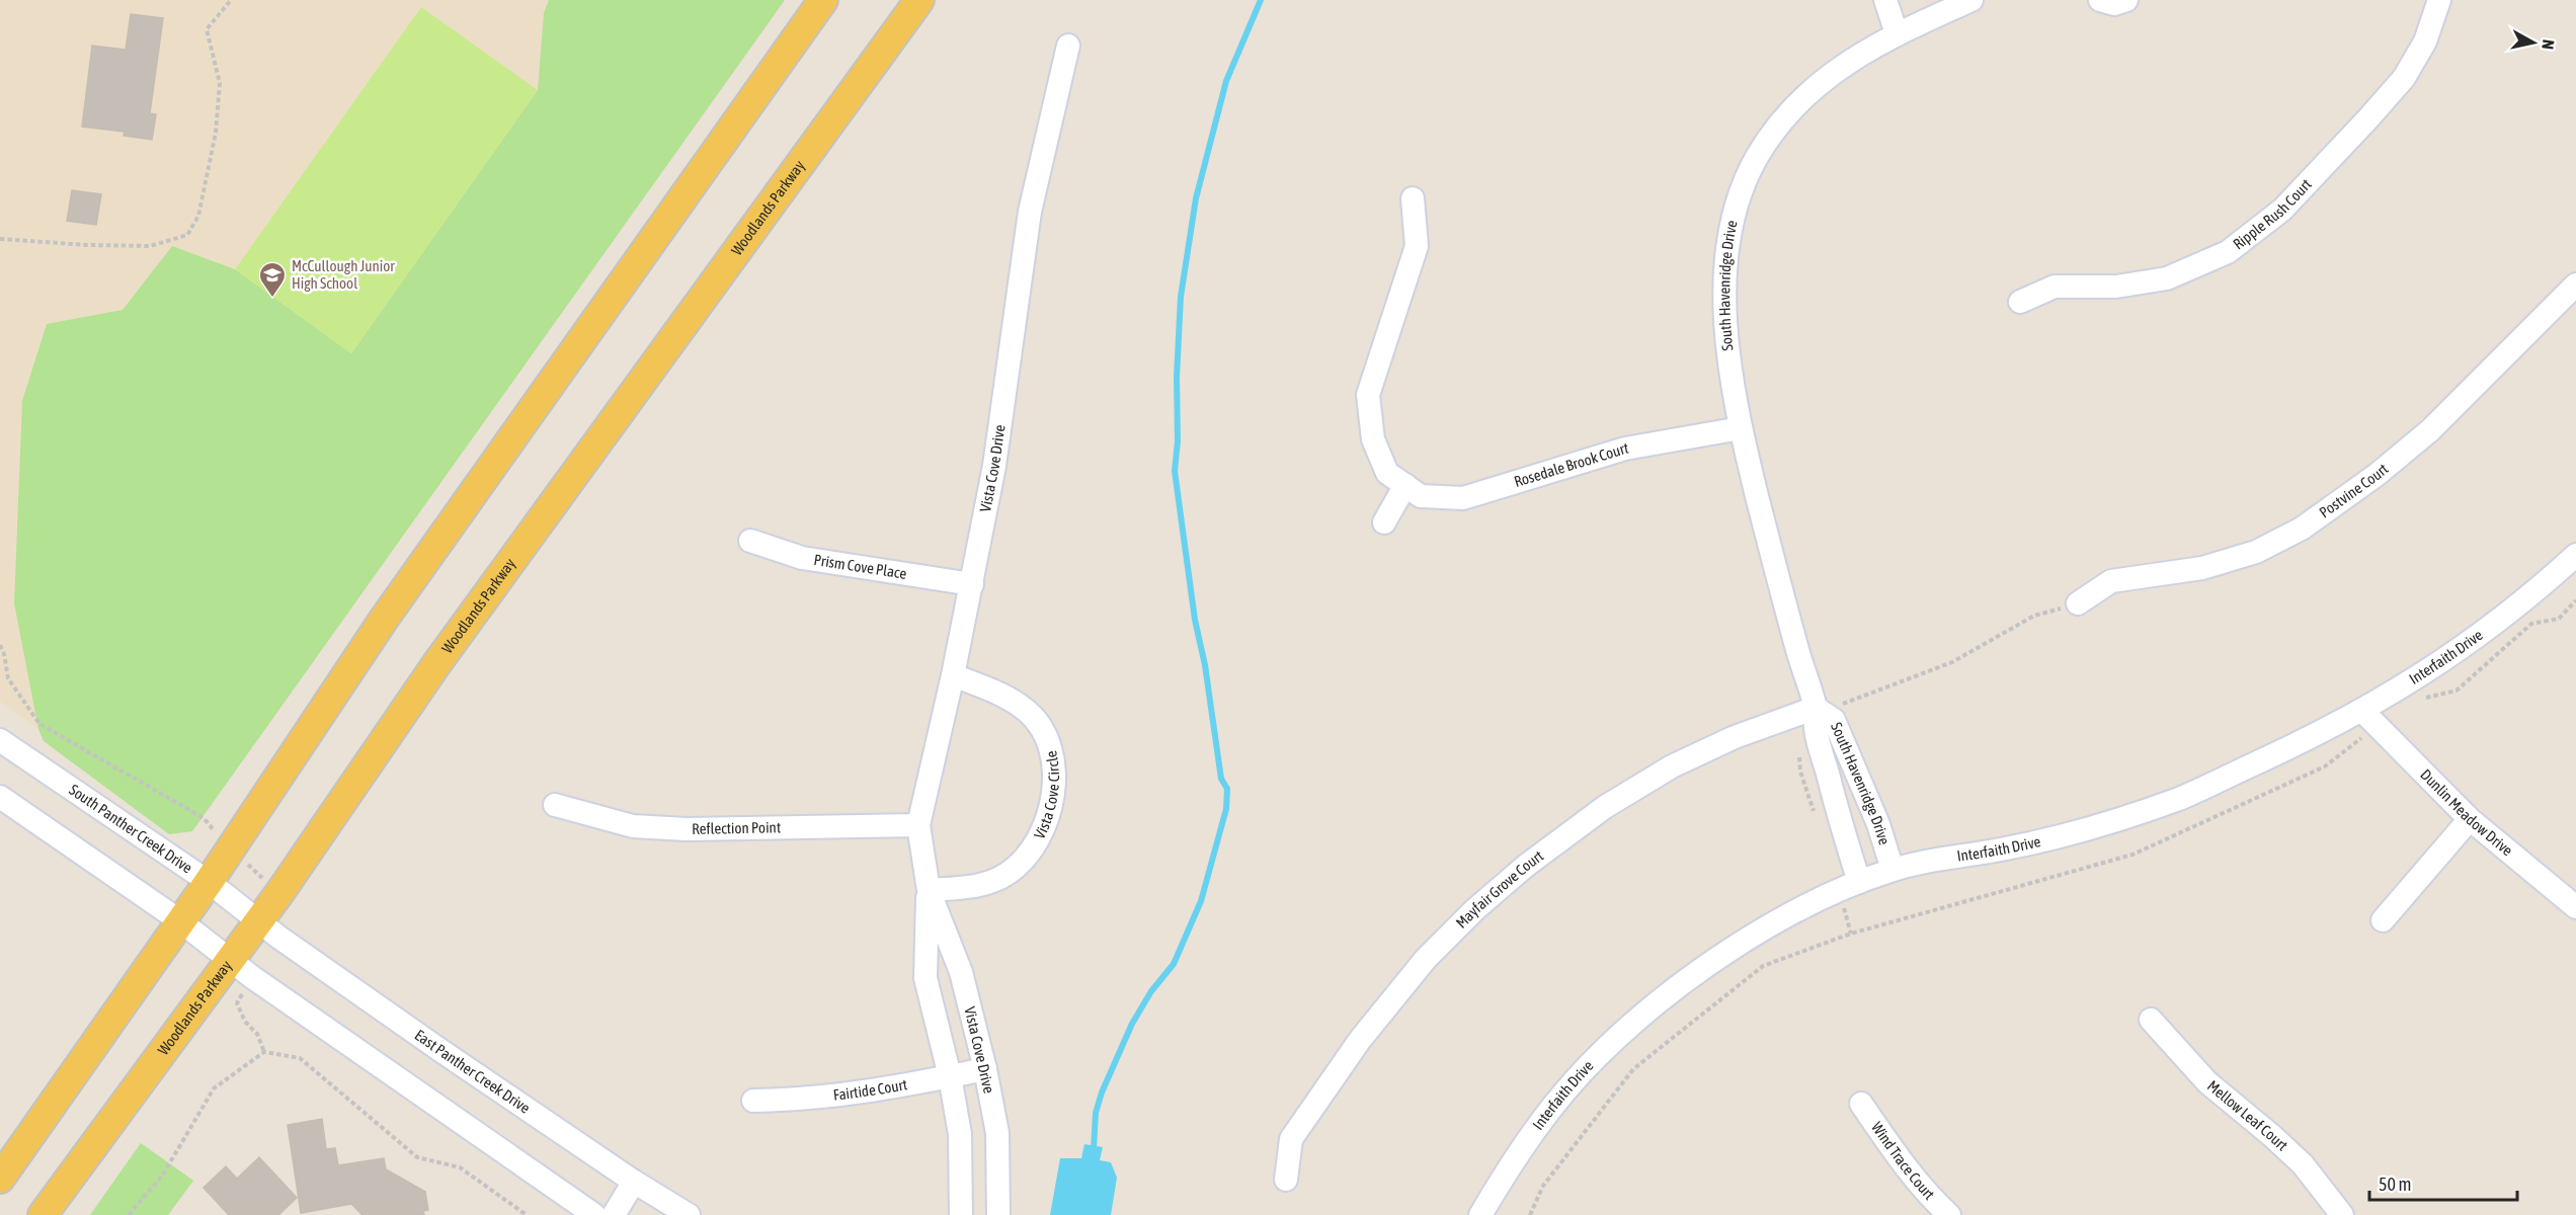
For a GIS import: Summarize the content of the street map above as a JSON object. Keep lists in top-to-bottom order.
{
  "streets": {
    "main road": ["Woodlands Parkway"],
    "street": [
      "Ripple Rush Court",
      "South Havenridge Drive",
      "Rosedale Brook Court",
      "Vista Cove Drive",
      "Postvine Court",
      "Prism Cove Place",
      "Interfaith Drive",
      "Vista Cove Circle",
      "Dunlin Meadow Drive",
      "South Panther Creek Drive",
      "Reflection Point",
      "Mayfair Grove Court",
      "East Panther Creek Drive",
      "Fairtide Court",
      "Mellow Leaf Court",
      "Wind Trace Court"
    ]
  },
  "crossings": [
    ["Woodlands Parkway", "South Panther Creek Drive"],
    ["Woodlands Parkway", "East Panther Creek Drive"],
    ["South Havenridge Drive", "Rosedale Brook Court"],
    ["South Havenridge Drive", "Interfaith Drive"],
    ["South Havenridge Drive", "Mayfair Grove Court"],
    ["Vista Cove Drive", "Prism Cove Place"],
    ["Vista Cove Drive", "Vista Cove Circle"],
    ["Vista Cove Drive", "Reflection Point"],
    ["Vista Cove Drive", "Fairtide Court"],
    ["Interfaith Drive", "Dunlin Meadow Drive"],
    ["South Panther Creek Drive", "East Panther Creek Drive"]
  ],
  "places": {
    "school or university": ["McCullough Junior High School"]
  },
  "scale_bar": "50 m",
  "north": "right"
}
